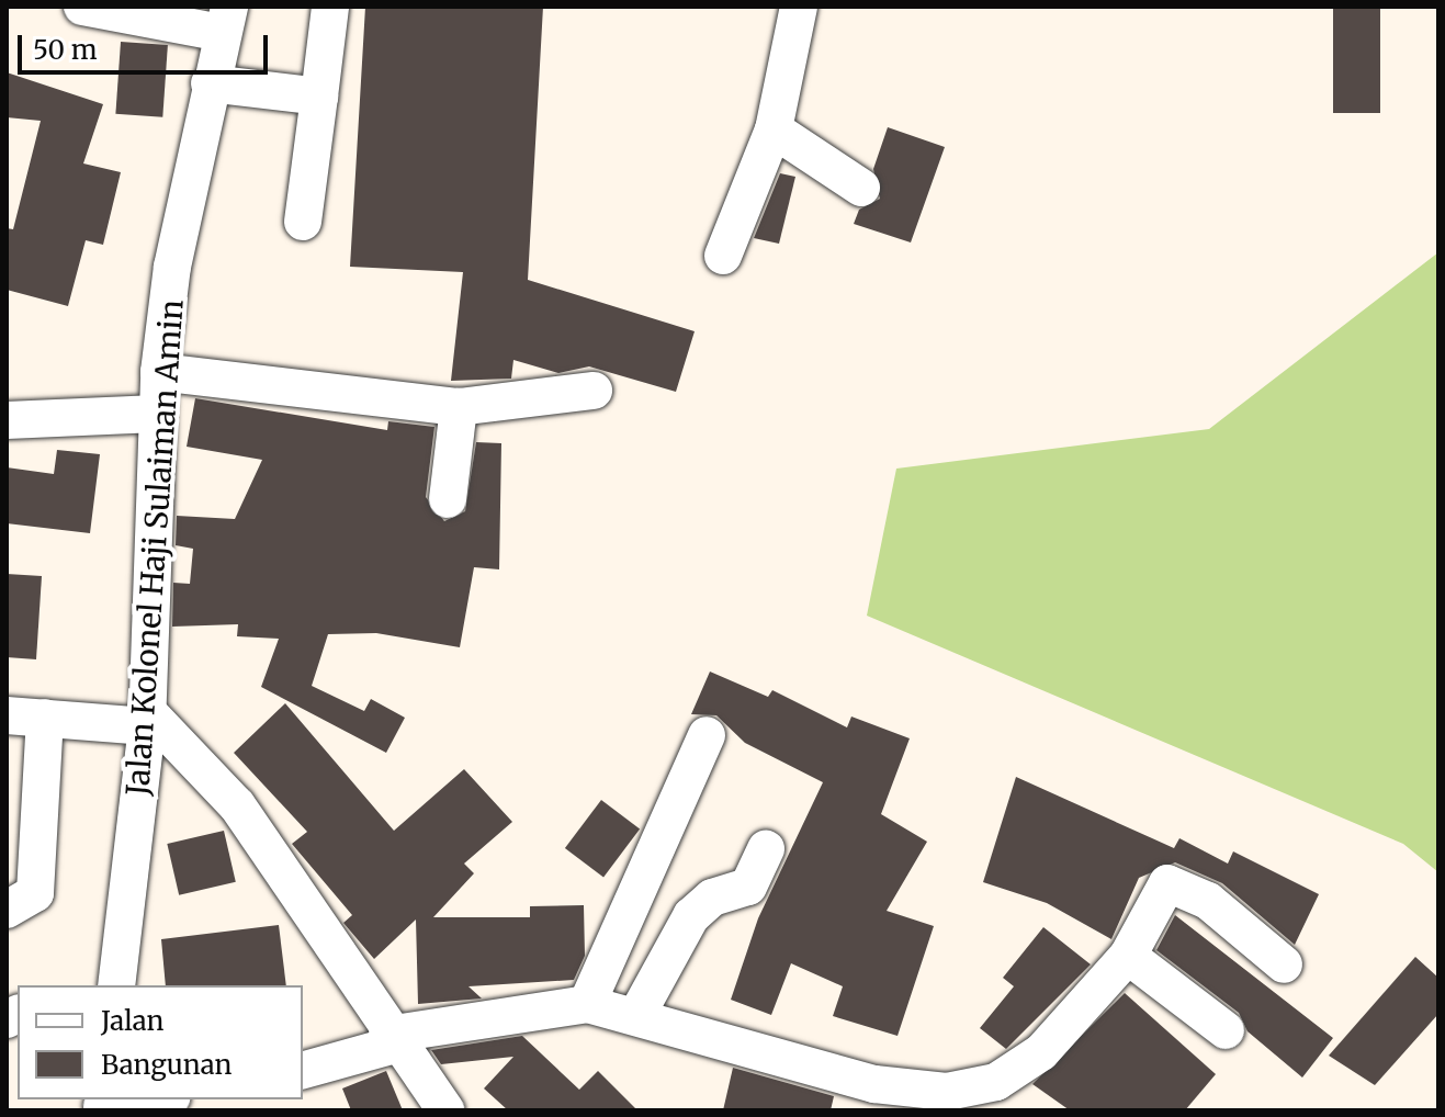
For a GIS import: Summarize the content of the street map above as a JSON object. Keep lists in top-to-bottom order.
{
  "streets": {
    "street": ["Jalan Kolonel Haji Sulaiman Amin"]
  },
  "legend": ["Jalan", "Bangunan"],
  "scale_bar": "50 m"
}
